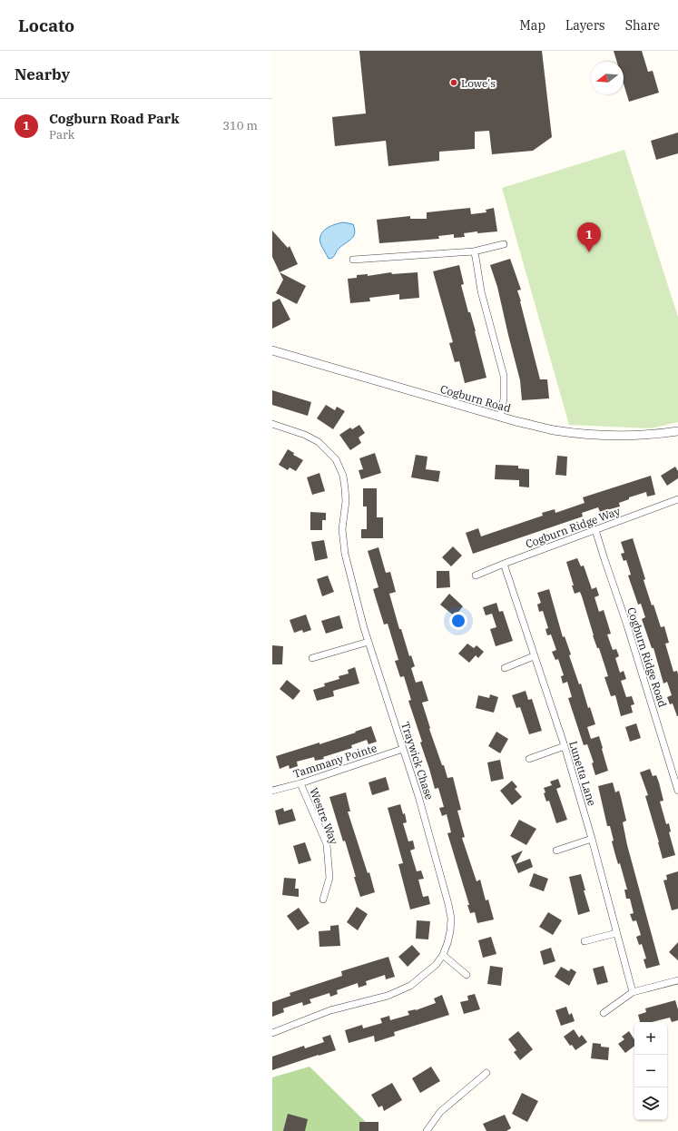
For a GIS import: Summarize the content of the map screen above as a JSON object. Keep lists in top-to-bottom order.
{
  "streets": {
    "street": [
      "Cogburn Road",
      "Cogburn Ridge Way",
      "Cogburn Ridge Road",
      "Tammany Pointe",
      "Traywick Chase",
      "Lunetta Lane",
      "Westre Way"
    ]
  },
  "crossings": [
    ["Cogburn Ridge Way", "Cogburn Ridge Road"],
    ["Cogburn Ridge Way", "Lunetta Lane"],
    ["Tammany Pointe", "Traywick Chase"],
    ["Tammany Pointe", "Westre Way"]
  ],
  "places": ["Lowe's"],
  "north": "left",
  "page": {
    "header": "Locato",
    "nav": ["Map", "Layers", "Share"],
    "heading": "Nearby",
    "list": [
      {
        "mark": "1",
        "name": "Cogburn Road Park",
        "note": "Park",
        "value": "310 m"
      }
    ],
    "pins": "1",
    "map_buttons": ["+", "−"]
  }
}
